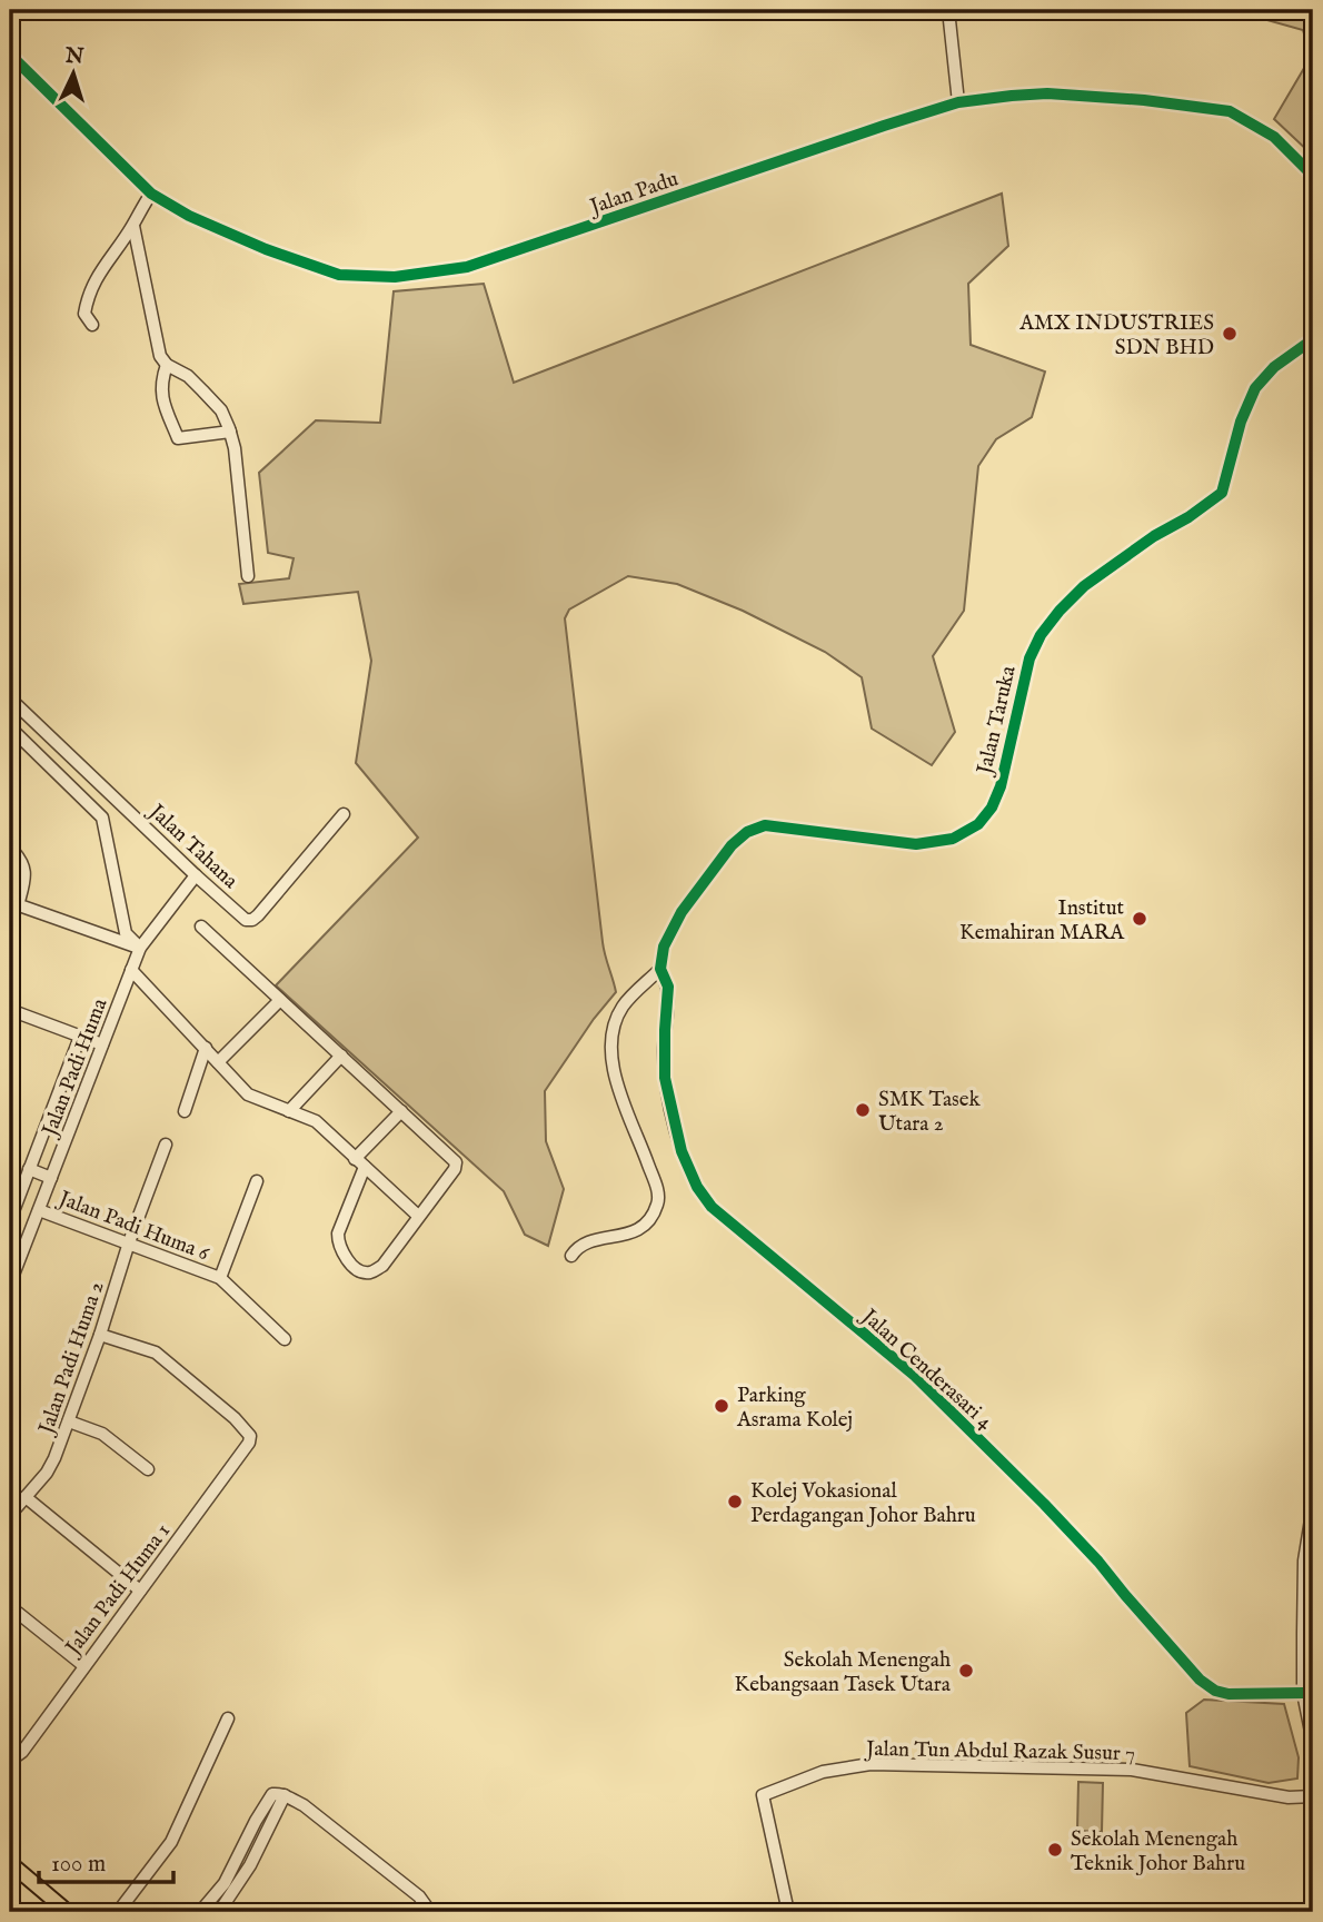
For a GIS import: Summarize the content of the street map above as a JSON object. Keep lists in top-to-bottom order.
{
  "streets": {
    "street": [
      "Jalan Padu",
      "Jalan Taruka",
      "Jalan Tahana",
      "Jalan Padi Huma",
      "Jalan Padi Huma 6",
      "Jalan Padi Huma 2",
      "Jalan Cenderasari 4",
      "Jalan Padi Huma 1",
      "Jalan Tun Abdul Razak Susur 7"
    ]
  },
  "crossings": [
    ["Jalan Taruka", "Jalan Cenderasari 4"],
    ["Jalan Tahana", "Jalan Padi Huma"],
    ["Jalan Padi Huma", "Jalan Padi Huma 6"],
    ["Jalan Padi Huma 6", "Jalan Padi Huma 2"],
    ["Jalan Padi Huma 2", "Jalan Padi Huma 1"]
  ],
  "places": [
    "AMX INDUSTRIES SDN BHD",
    "Institut Kemahiran MARA",
    "SMK Tasek Utara 2",
    "Parking Asrama Kolej",
    "Kolej Vokasional Perdagangan Johor Bahru",
    "Sekolah Menengah Kebangsaan Tasek Utara",
    "Sekolah Menengah Teknik Johor Bahru"
  ],
  "scale_bar": "100 m",
  "north": "top"
}
